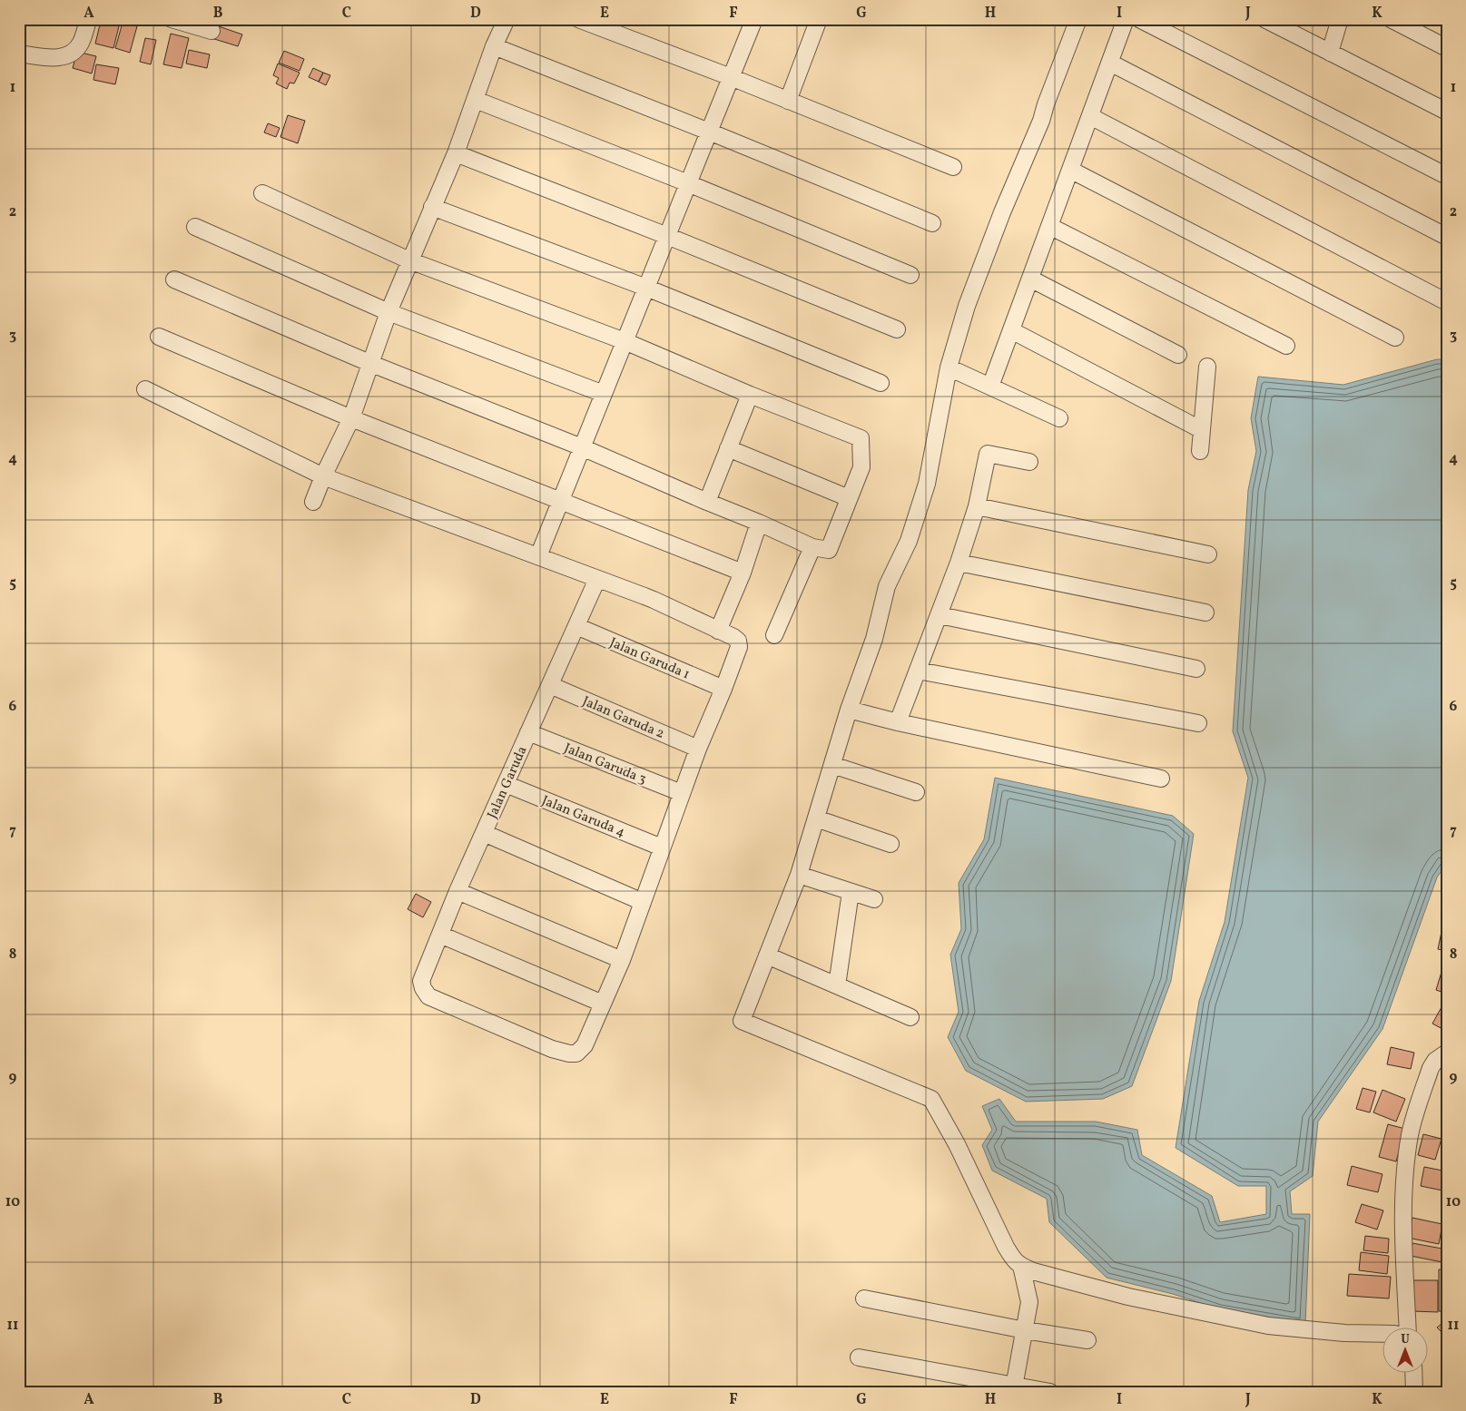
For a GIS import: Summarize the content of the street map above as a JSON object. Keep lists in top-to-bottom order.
{
  "streets": {
    "street": [
      "Jalan Garuda 1",
      "Jalan Garuda 2",
      "Jalan Garuda 3",
      "Jalan Garuda",
      "Jalan Garuda 4"
    ]
  },
  "crossings": [
    ["Jalan Garuda 1", "Jalan Garuda"],
    ["Jalan Garuda 2", "Jalan Garuda"],
    ["Jalan Garuda 3", "Jalan Garuda"],
    ["Jalan Garuda", "Jalan Garuda 4"]
  ],
  "north": "top",
  "grid": {
    "columns": [
      "A",
      "B",
      "C",
      "D",
      "E",
      "F",
      "G",
      "H",
      "I",
      "J",
      "K"
    ],
    "rows": [
      "1",
      "2",
      "3",
      "4",
      "5",
      "6",
      "7",
      "8",
      "9",
      "10",
      "11"
    ]
  }
}
